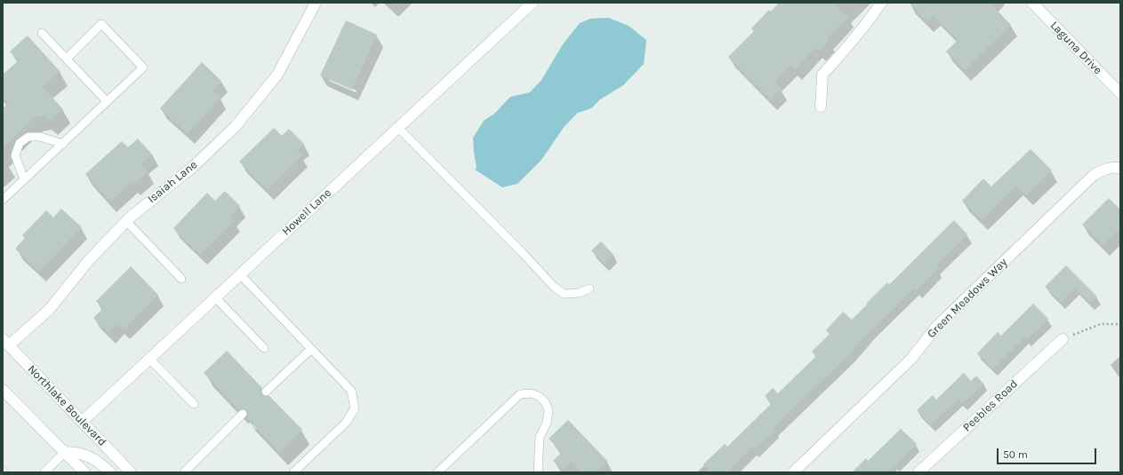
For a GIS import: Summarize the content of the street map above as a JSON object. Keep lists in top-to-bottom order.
{
  "streets": {
    "street": [
      "Laguna Drive",
      "Isaiah Lane",
      "Howell Lane",
      "Green Meadows Way",
      "Northlake Boulevard",
      "Peebles Road"
    ]
  },
  "crossings": [
    ["Isaiah Lane", "Northlake Boulevard"],
    ["Howell Lane", "Northlake Boulevard"]
  ],
  "scale_bar": "50 m"
}
